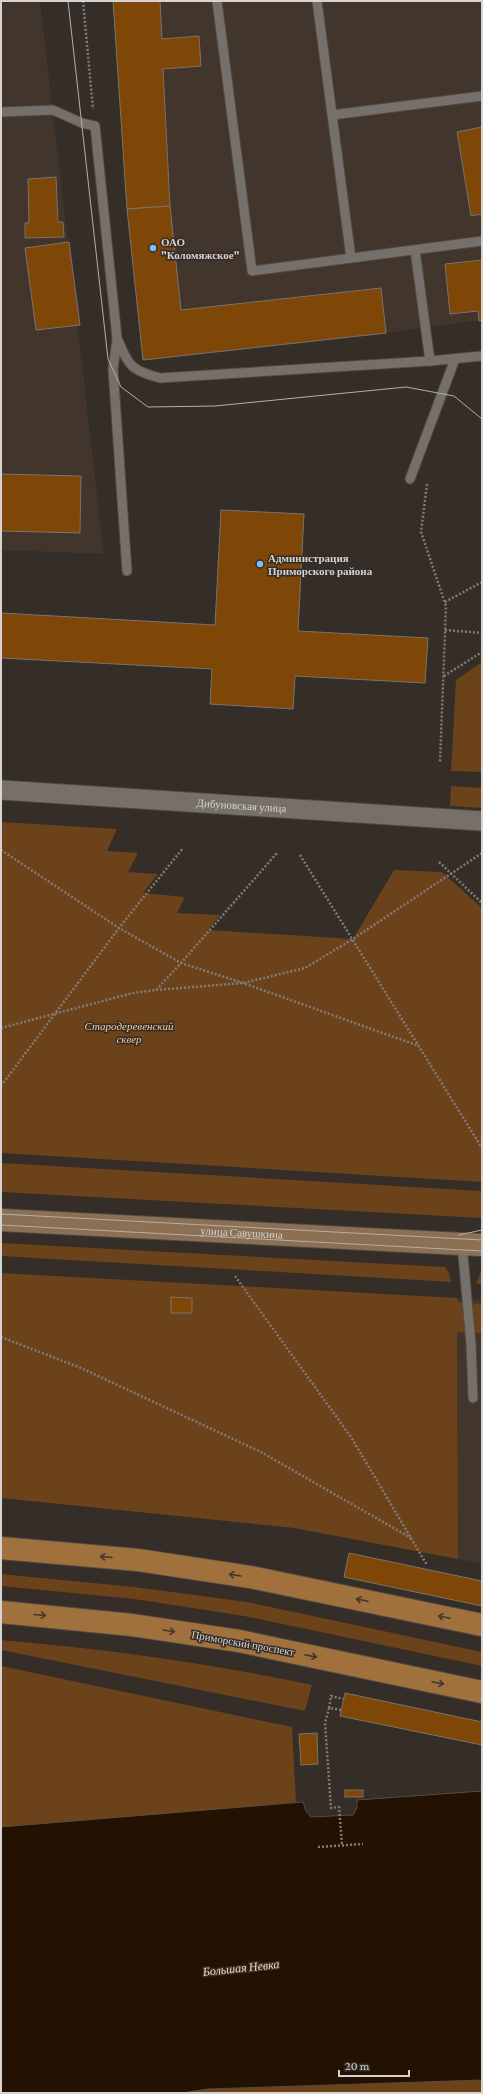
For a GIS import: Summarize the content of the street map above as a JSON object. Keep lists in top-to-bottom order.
{
  "streets": {
    "main road": ["улица Савушкина", "Приморский проспект"],
    "street": ["Дибуновская улица"]
  },
  "water": ["Большая Невка"],
  "parks": ["Стародеревенский сквер"],
  "places": ["ОАО \"Коломяжское\"", "Администрация Приморского района"],
  "scale_bar": "20 m"
}
